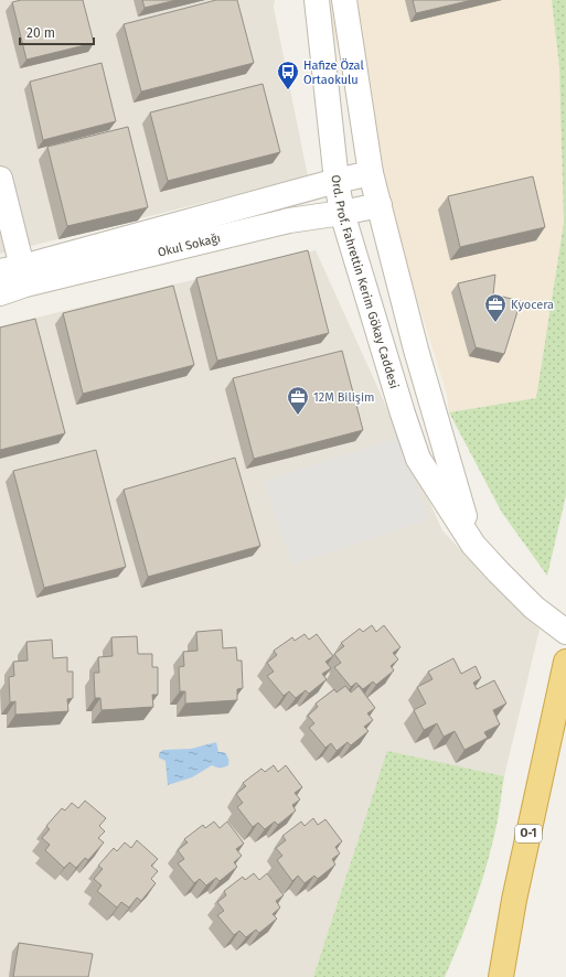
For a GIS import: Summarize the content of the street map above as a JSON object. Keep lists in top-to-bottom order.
{
  "streets": {
    "highway": ["O-1"],
    "street": ["Okul Sokağı", "Ord. Prof. Fahrettin Kerim Gökay Caddesi"]
  },
  "crossings": [
    ["Okul Sokağı", "Ord. Prof. Fahrettin Kerim Gökay Caddesi"]
  ],
  "places": {
    "bus stop": ["Hafize Özal Ortaokulu"],
    "office": ["Kyocera", "12M Bilişim"]
  },
  "scale_bar": "20 m"
}
